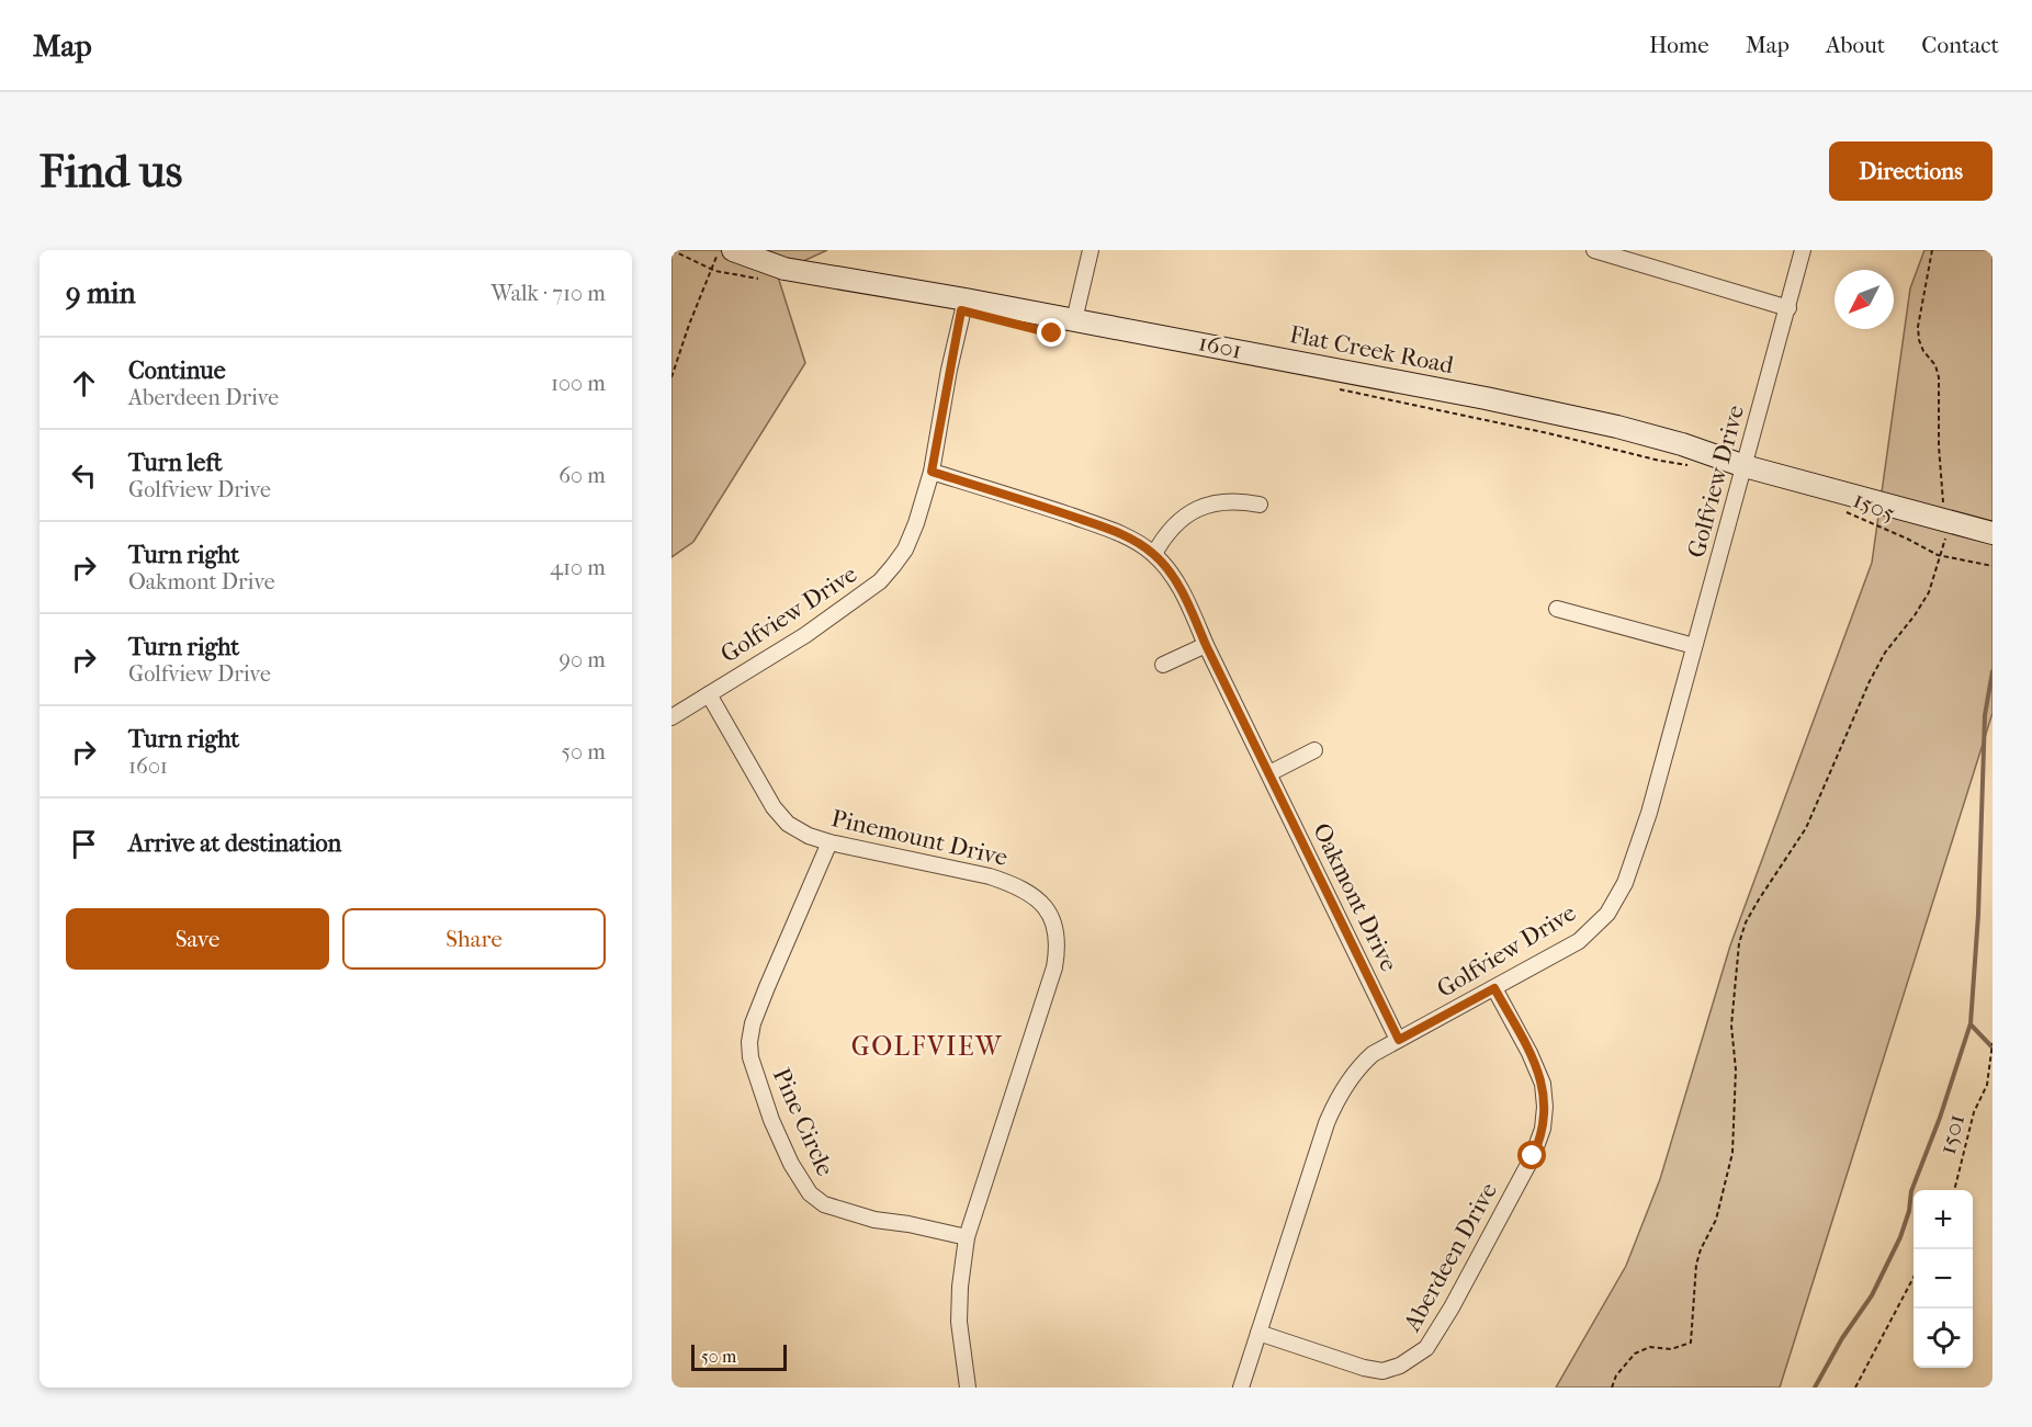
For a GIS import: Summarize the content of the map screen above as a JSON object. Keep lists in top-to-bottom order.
{
  "streets": {
    "street": [
      "Flat Creek Road",
      "Golfview Drive",
      "Pinemount Drive",
      "Oakmont Drive",
      "Pine Circle",
      "Aberdeen Drive"
    ],
    "path": ["1505", "1501"]
  },
  "crossings": [
    ["Flat Creek Road", "Golfview Drive"],
    ["Golfview Drive", "Pinemount Drive"],
    ["Golfview Drive", "Oakmont Drive"],
    ["Golfview Drive", "Aberdeen Drive"],
    ["Pinemount Drive", "Pine Circle"]
  ],
  "districts": ["GOLFVIEW"],
  "scale_bar": "50 m",
  "north": "bottom left",
  "page": {
    "header": "Map",
    "nav": [
      "Home",
      "Map",
      "About",
      "Contact"
    ],
    "buttons": [
      "Directions",
      ["Save", "Share"]
    ],
    "title": "Find us",
    "heading": ["9 min", "Walk · 710 m"],
    "list": [
      ["Continue", "Aberdeen Drive", "100 m"],
      ["Turn left", "Golfview Drive", "60 m"],
      ["Turn right", "Oakmont Drive", "410 m"],
      ["Turn right", "Golfview Drive", "90 m"],
      ["Turn right", "1601", "50 m"],
      "Arrive at destination"
    ],
    "map_buttons": ["+", "−"],
    "scale": "50 m"
  }
}
